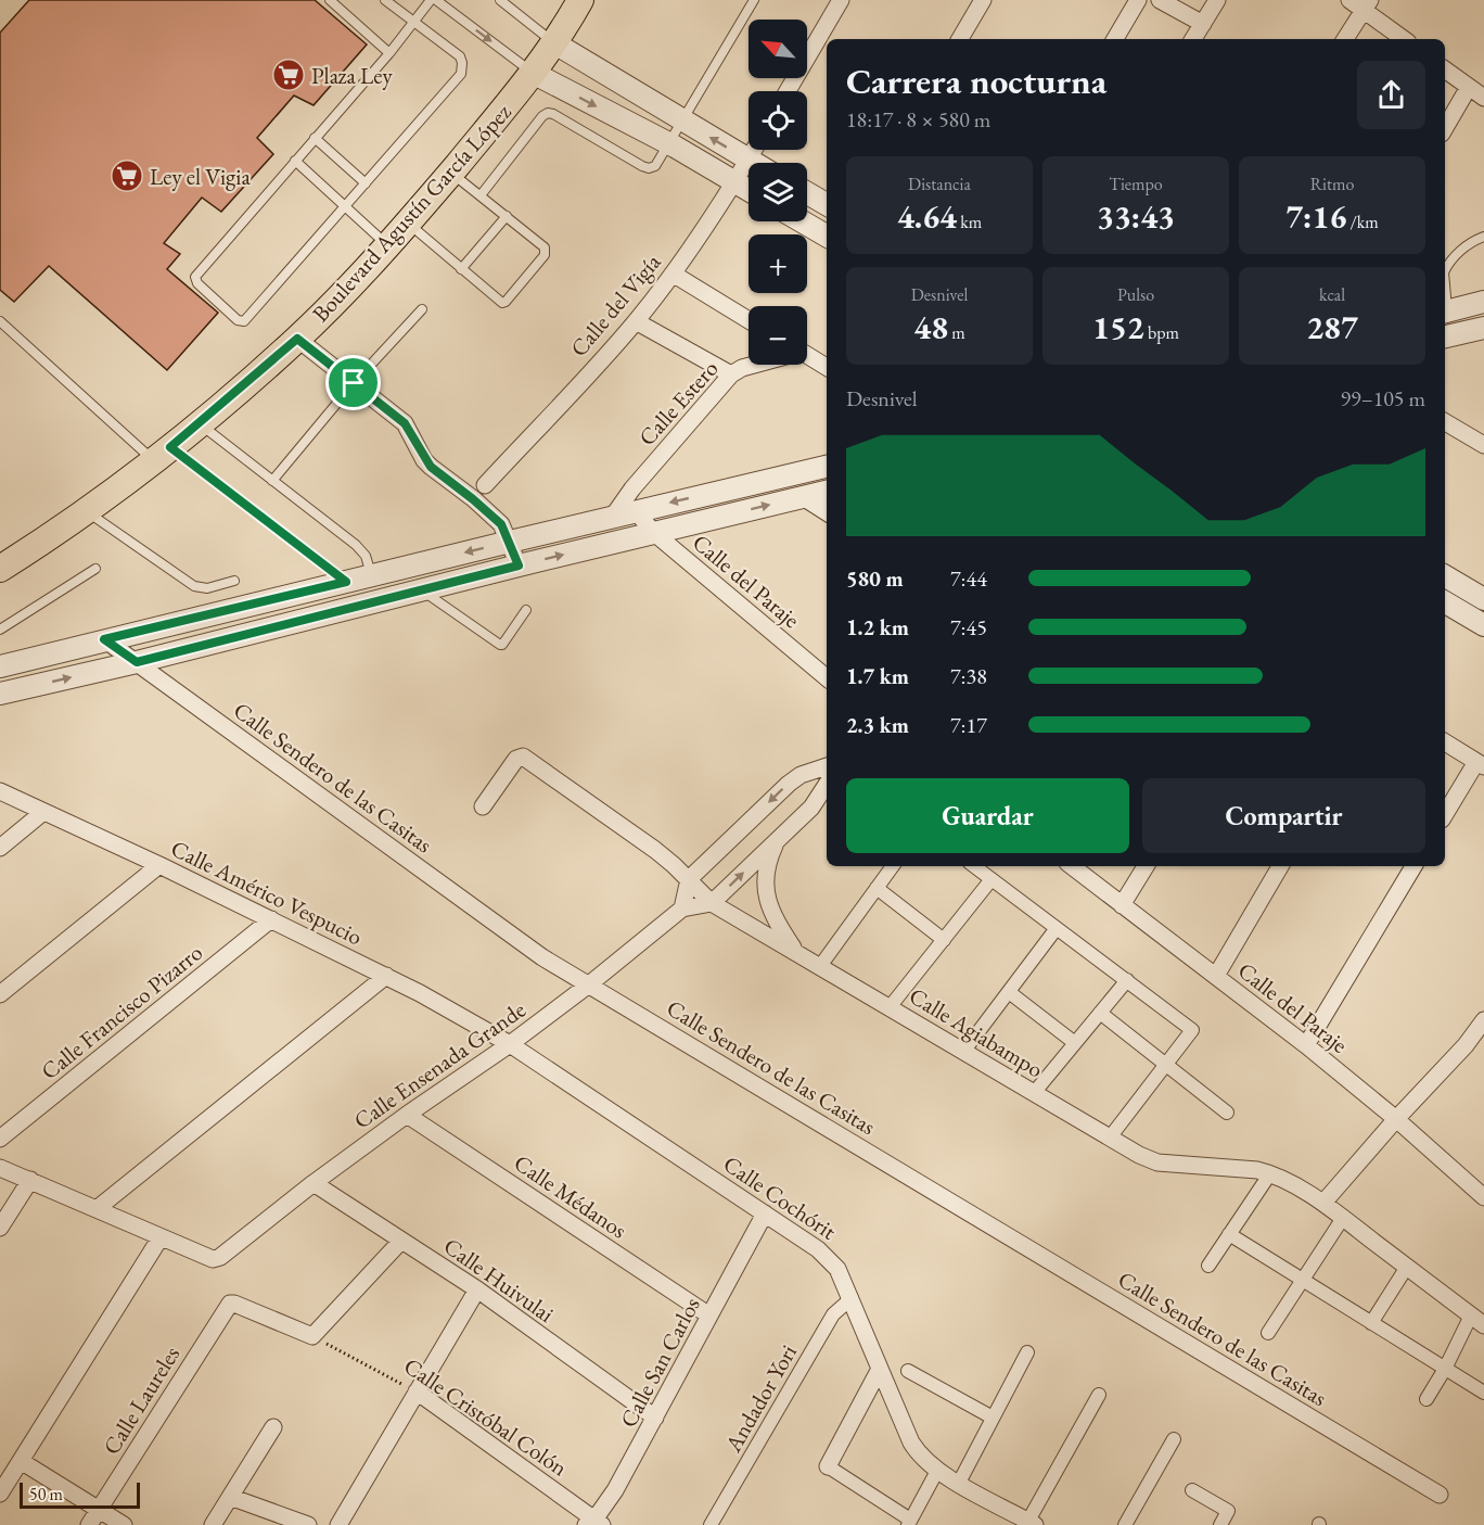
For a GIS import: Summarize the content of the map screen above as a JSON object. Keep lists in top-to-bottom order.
{
  "streets": {
    "main road": ["Boulevard Agustín García López"],
    "street": [
      "Calle del Vigía",
      "Calle Estero",
      "Calle del Paraje",
      "Calle Sendero de las Casitas",
      "Calle Américo Vespucio",
      "Calle Francisco Pizarro",
      "Calle Agiabampo",
      "Calle Ensenada Grande",
      "Calle Médanos",
      "Calle Cochórit",
      "Calle Huivulai",
      "Calle San Carlos",
      "Andador Yori",
      "Calle Laureles",
      "Calle Cristóbal Colón"
    ]
  },
  "crossings": [
    ["Calle Sendero de las Casitas", "Calle Ensenada Grande"],
    ["Calle Américo Vespucio", "Calle Francisco Pizarro"],
    ["Calle Américo Vespucio", "Calle Ensenada Grande"],
    ["Calle Américo Vespucio", "Calle Cochórit"],
    ["Calle Agiabampo", "Calle Ensenada Grande"],
    ["Calle Ensenada Grande", "Calle Médanos"],
    ["Calle Ensenada Grande", "Calle Cochórit"],
    ["Calle Ensenada Grande", "Calle Huivulai"],
    ["Calle Médanos", "Calle San Carlos"],
    ["Calle Cochórit", "Calle San Carlos"],
    ["Calle Cochórit", "Andador Yori"],
    ["Calle Huivulai", "Calle San Carlos"],
    ["Calle San Carlos", "Calle Cristóbal Colón"],
    ["Calle Laureles", "Calle Cristóbal Colón"]
  ],
  "places": {
    "supermarket": ["Plaza Ley", "Ley el Vigia"]
  },
  "scale_bar": "50 m",
  "north": "top left",
  "page": {
    "map_buttons": ["+", "−"],
    "heading": ["Carrera nocturna", "18:17 · 8 × 580 m"],
    "stats": [
      ["Distancia", "4.64 km"],
      ["Tiempo", "33:43"],
      ["Ritmo", "7:16 /km"],
      ["Desnivel", "48 m"],
      ["Pulso", "152 bpm"],
      ["kcal", "287"]
    ],
    "chart": ["Desnivel", "99–105 m"],
    "list": [
      {
        "name": "580 m",
        "note": "7:44"
      },
      {
        "name": "1.2 km",
        "note": "7:45"
      },
      {
        "name": "1.7 km",
        "note": "7:38"
      },
      {
        "name": "2.3 km",
        "note": "7:17"
      }
    ],
    "buttons": ["Guardar", "Compartir"],
    "scale": "50 m"
  }
}
